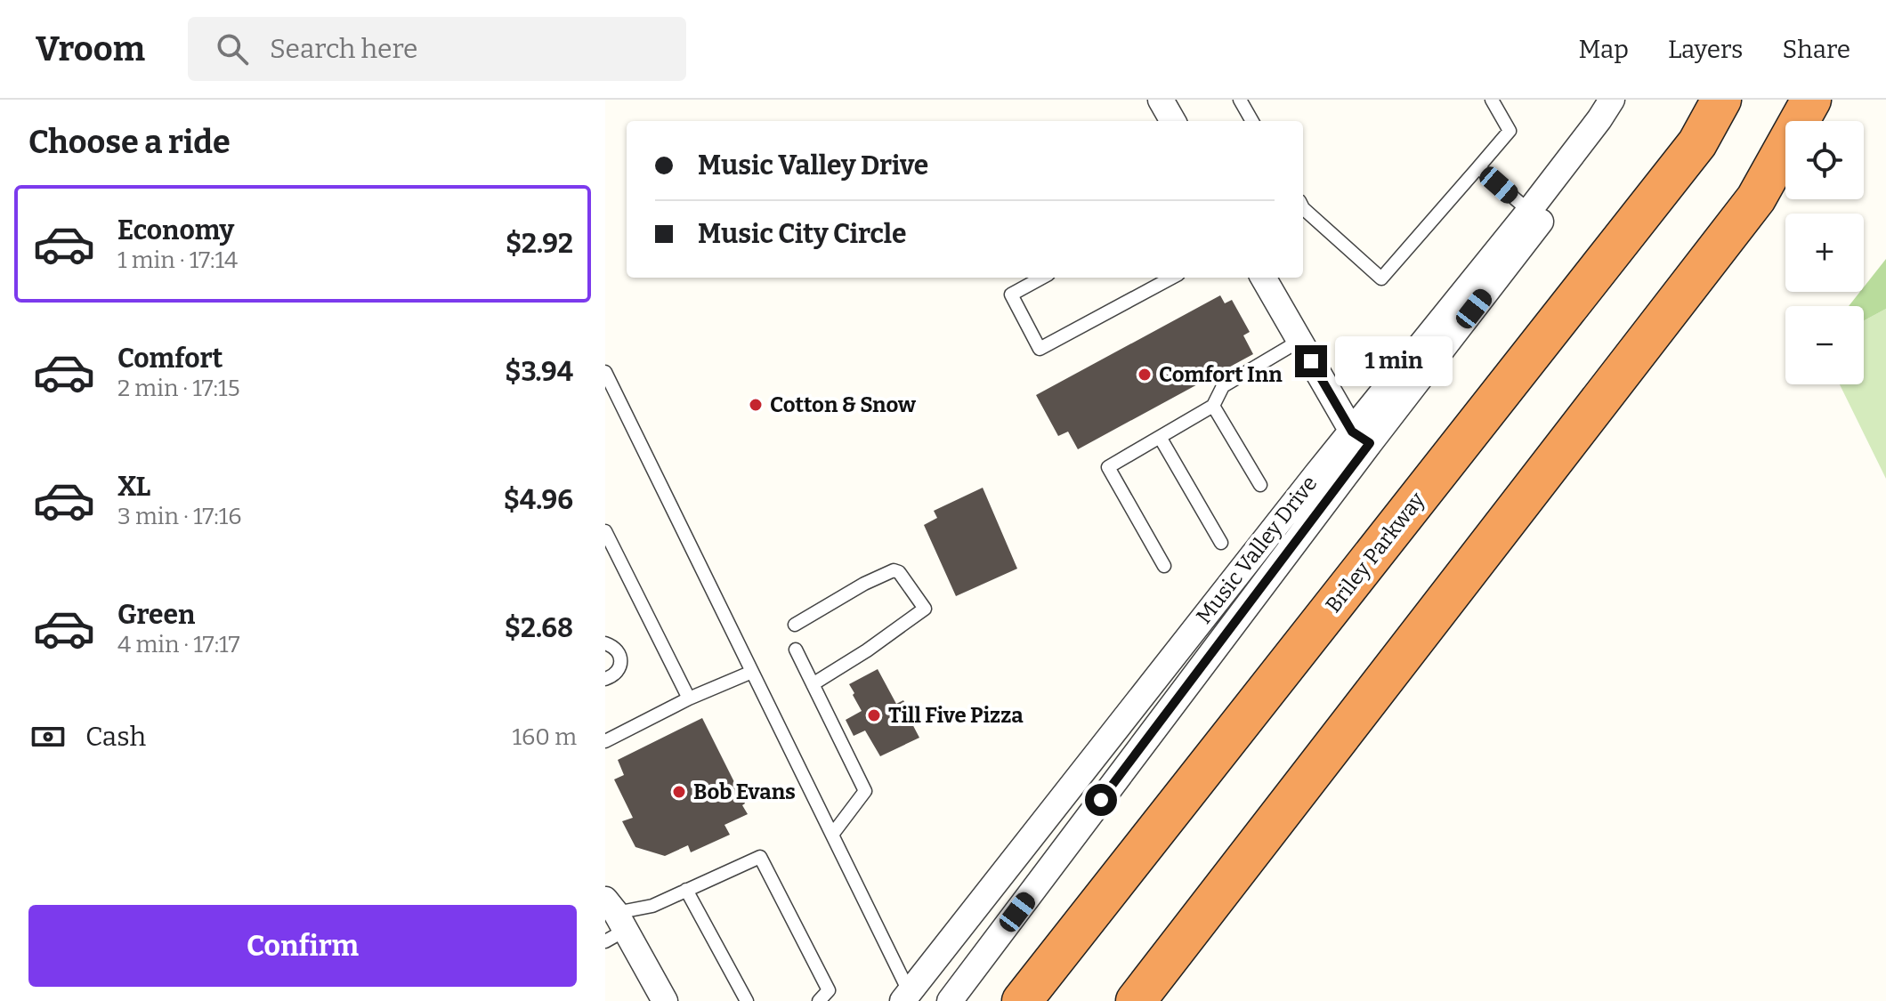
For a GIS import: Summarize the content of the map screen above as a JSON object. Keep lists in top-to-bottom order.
{
  "streets": {
    "highway": ["Briley Parkway"],
    "street": ["Music Valley Drive"]
  },
  "places": [
    "Comfort Inn",
    "Cotton & Snow",
    "Till Five Pizza",
    "Bob Evans"
  ],
  "page": {
    "header": "Vroom",
    "search": "Search here",
    "nav": ["Map", "Layers", "Share"],
    "heading": "Choose a ride",
    "map_buttons": ["+", "−"],
    "banner": ["Music Valley Drive", "Music City Circle"],
    "list": [
      {
        "name": "Economy",
        "note": "1 min · 17:14",
        "value": "$2.92"
      },
      {
        "name": "Comfort",
        "note": "2 min · 17:15",
        "value": "$3.94"
      },
      {
        "name": "XL",
        "note": "3 min · 17:16",
        "value": "$4.96"
      },
      {
        "name": "Green",
        "note": "4 min · 17:17",
        "value": "$2.68"
      }
    ],
    "bubble": "1 min",
    "pay": ["Cash", "160 m"],
    "buttons": "Confirm"
  }
}
